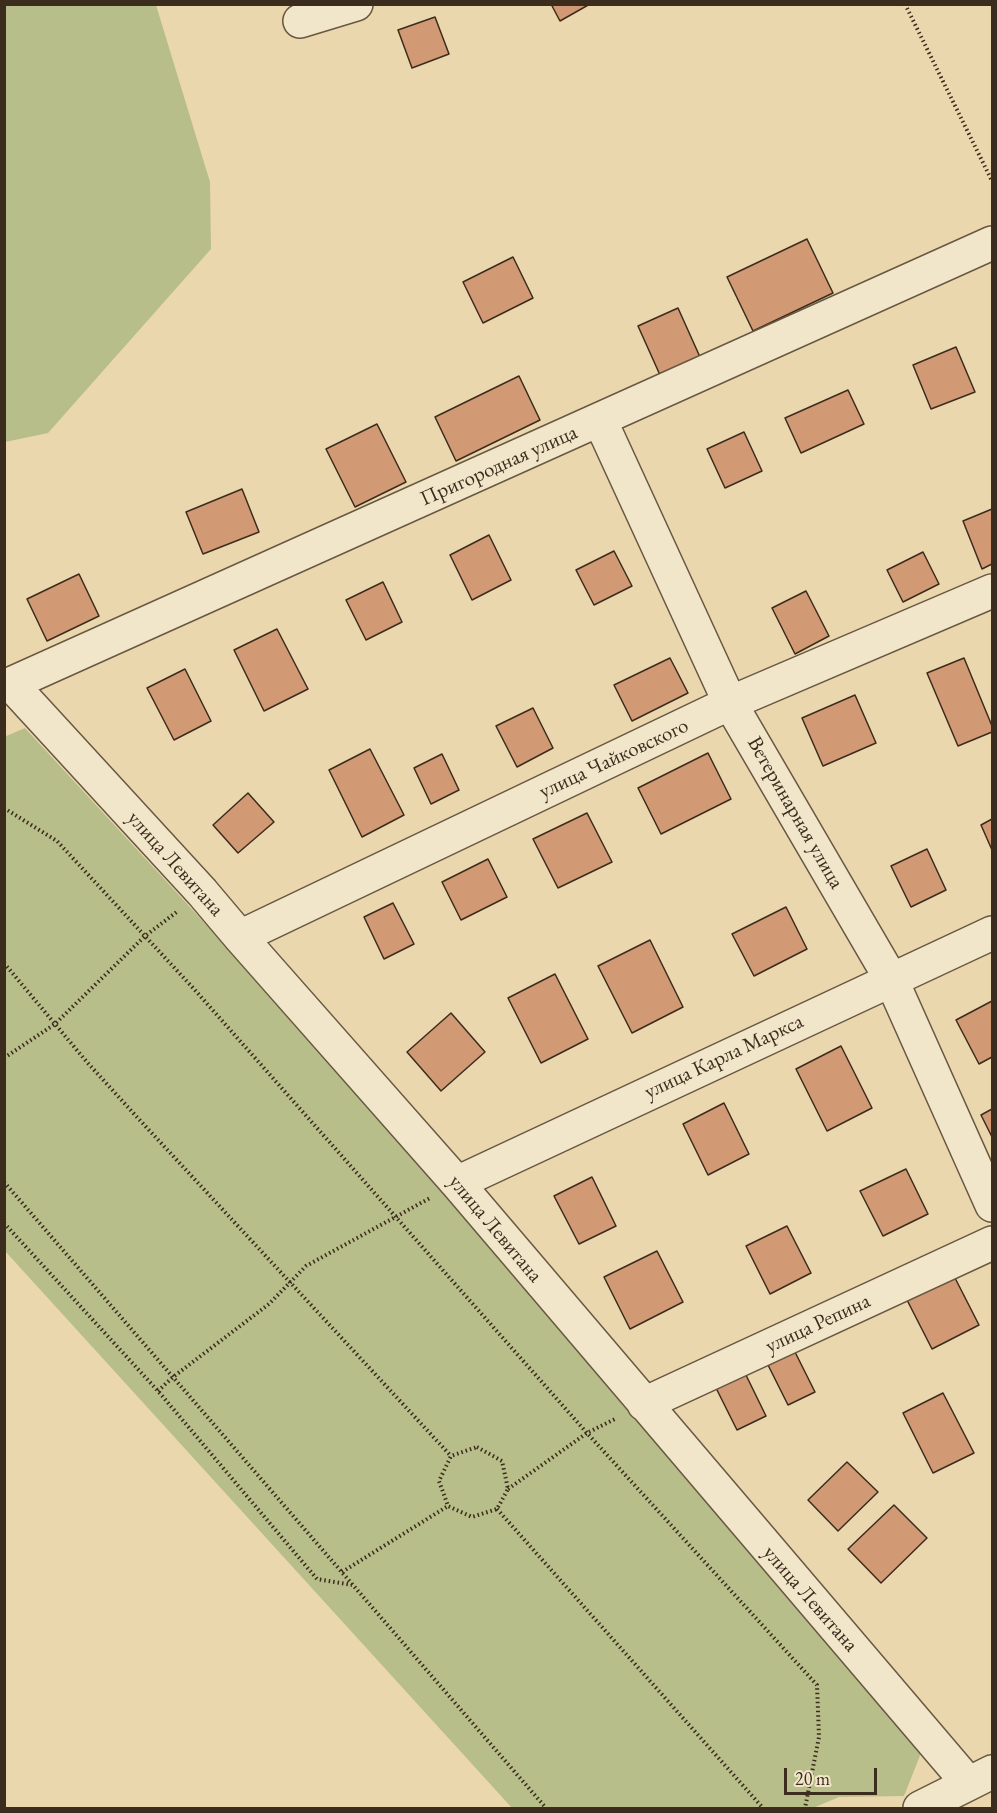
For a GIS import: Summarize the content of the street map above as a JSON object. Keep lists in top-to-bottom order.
{
  "streets": {
    "street": [
      "Пригородная улица",
      "улица Чайковского",
      "Ветеринарная улица",
      "улица Левитана",
      "улица Карла Маркса",
      "улица Репина"
    ]
  },
  "crossings": [
    ["Пригородная улица", "Ветеринарная улица"],
    ["Пригородная улица", "улица Левитана"],
    ["улица Чайковского", "Ветеринарная улица"],
    ["улица Чайковского", "улица Левитана"],
    ["Ветеринарная улица", "улица Карла Маркса"],
    ["улица Левитана", "улица Карла Маркса"],
    ["улица Левитана", "улица Репина"]
  ],
  "scale_bar": "20 m"
}
